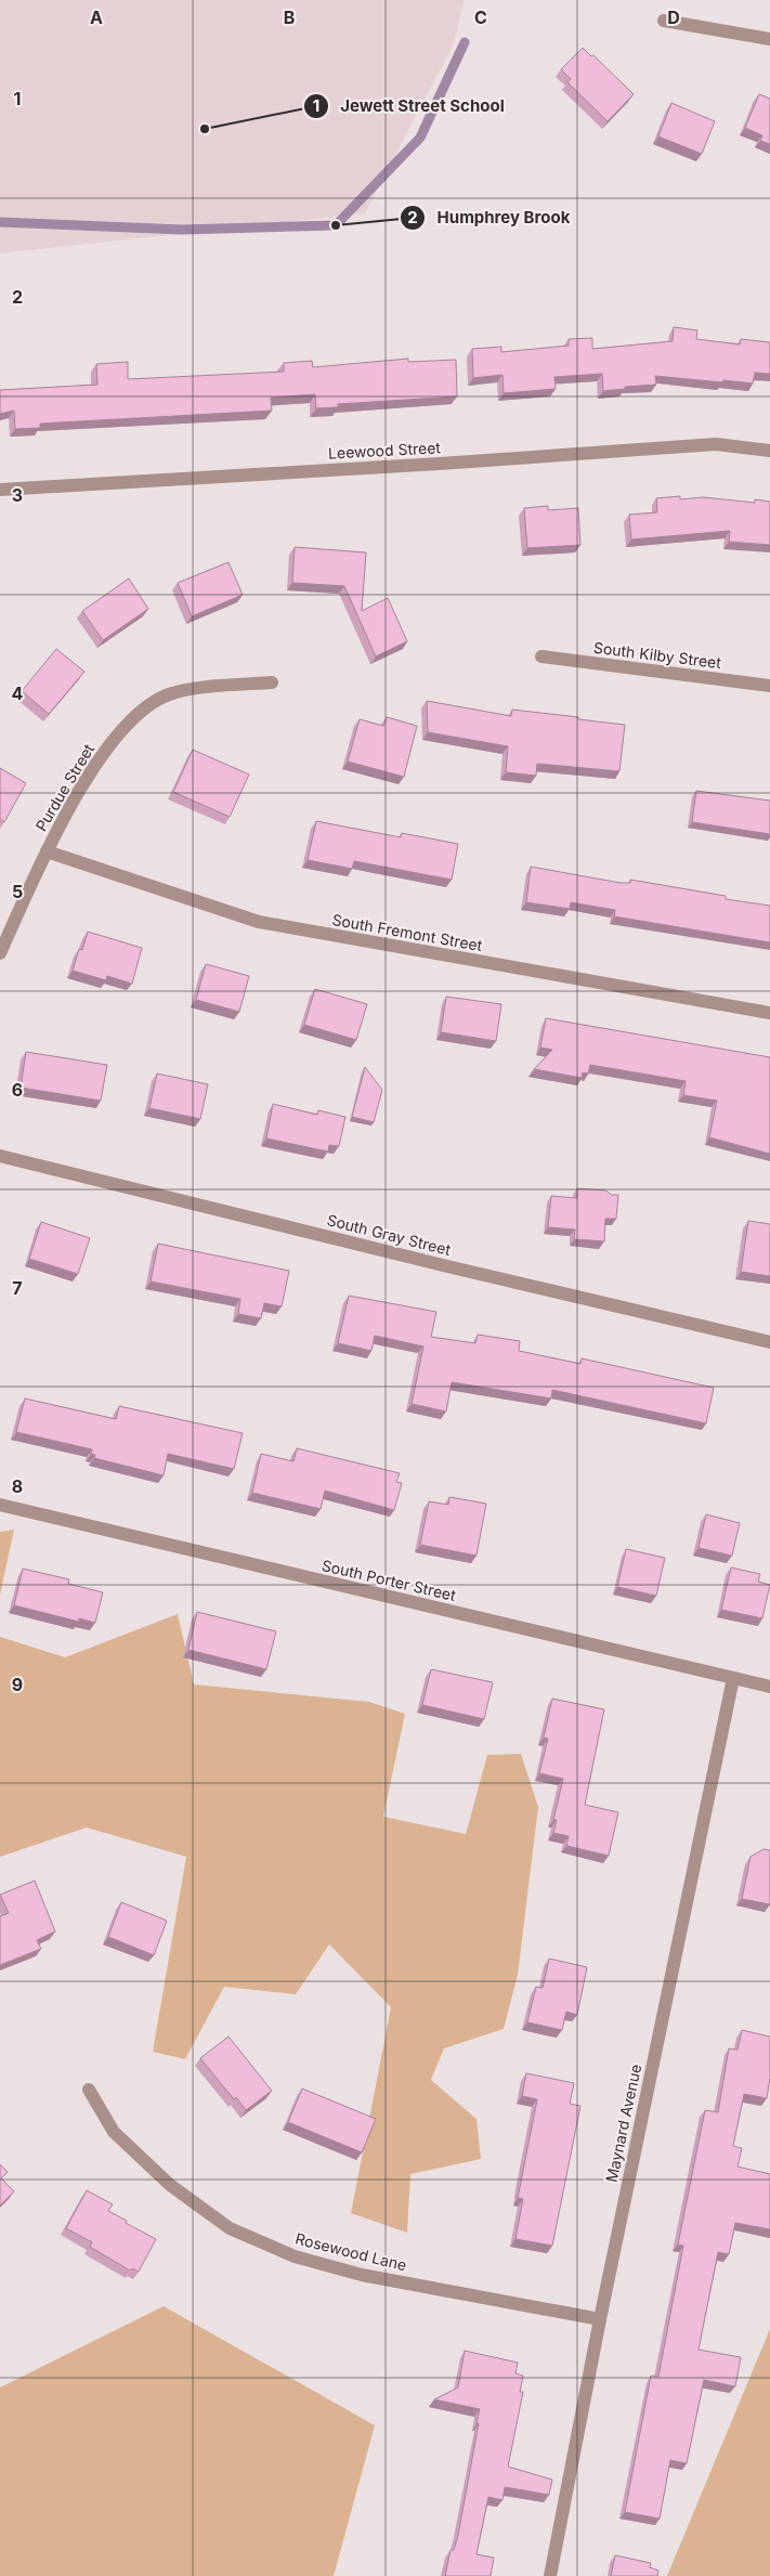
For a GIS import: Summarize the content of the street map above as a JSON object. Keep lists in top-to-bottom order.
{
  "streets": {
    "street": [
      "Leewood Street",
      "South Kilby Street",
      "Purdue Street",
      "South Fremont Street",
      "South Gray Street",
      "South Porter Street",
      "Maynard Avenue",
      "Rosewood Lane"
    ]
  },
  "crossings": [
    ["Purdue Street", "South Fremont Street"],
    ["South Porter Street", "Maynard Avenue"],
    ["Maynard Avenue", "Rosewood Lane"]
  ],
  "places": ["Jewett Street School", "Humphrey Brook"],
  "grid": {
    "columns": [
      "A",
      "B",
      "C",
      "D"
    ],
    "rows": [
      "1",
      "2",
      "3",
      "4",
      "5",
      "6",
      "7",
      "8",
      "9"
    ]
  }
}
